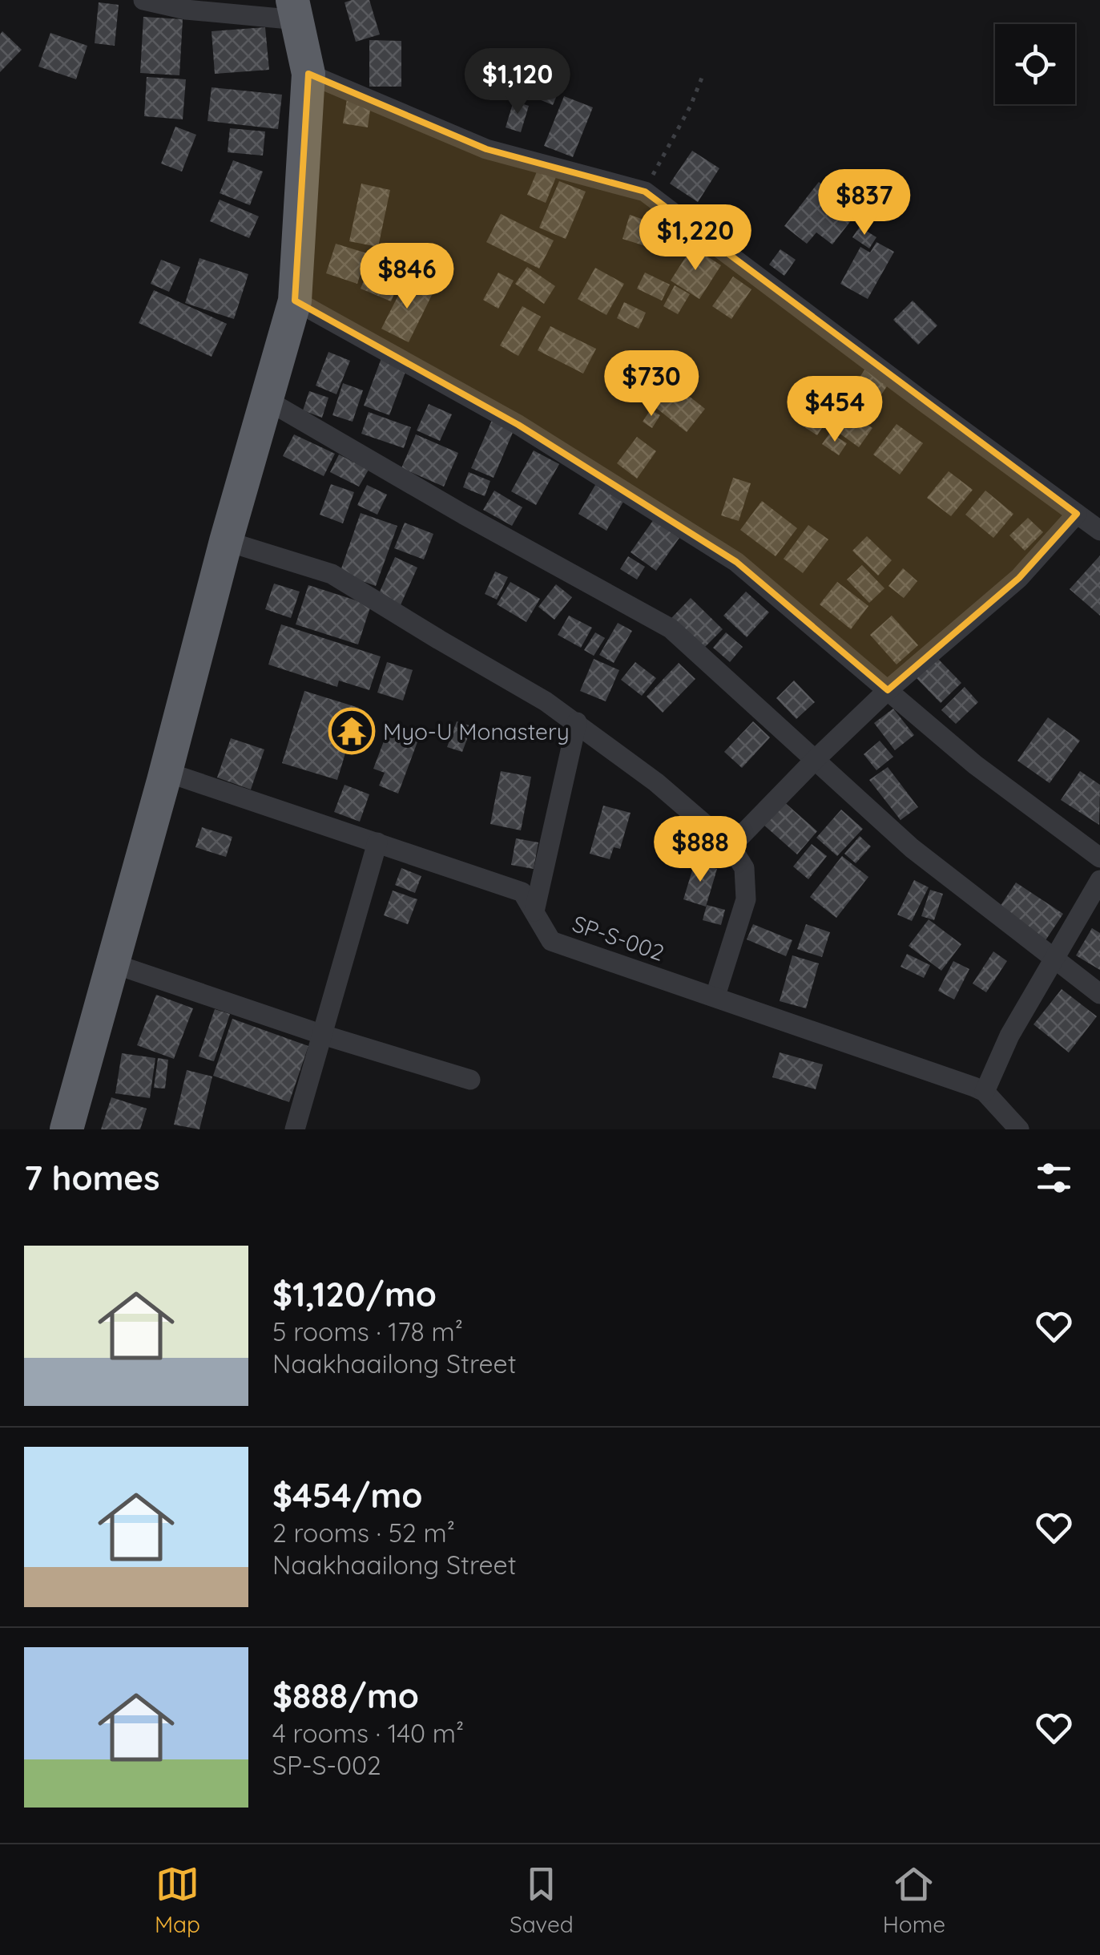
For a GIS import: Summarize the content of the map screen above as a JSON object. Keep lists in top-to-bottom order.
{
  "streets": {
    "street": ["SP-S-002"]
  },
  "places": {
    "temple": ["Myo-U Monastery"]
  },
  "page": {
    "price": [
      "$1,120",
      "$837",
      "$1,220",
      "$846",
      "$730",
      "$454",
      "$888"
    ],
    "heading": "7 homes",
    "list": [
      {
        "name": "$1,120/mo",
        "note": "5 rooms · 178 m² · Naakhaailong Street"
      },
      {
        "name": "$454/mo",
        "note": "2 rooms · 52 m² · Naakhaailong Street"
      },
      {
        "name": "$888/mo",
        "note": "4 rooms · 140 m² · SP-S-002"
      }
    ],
    "tabs": ["Map", "Saved", "Home"]
  }
}
